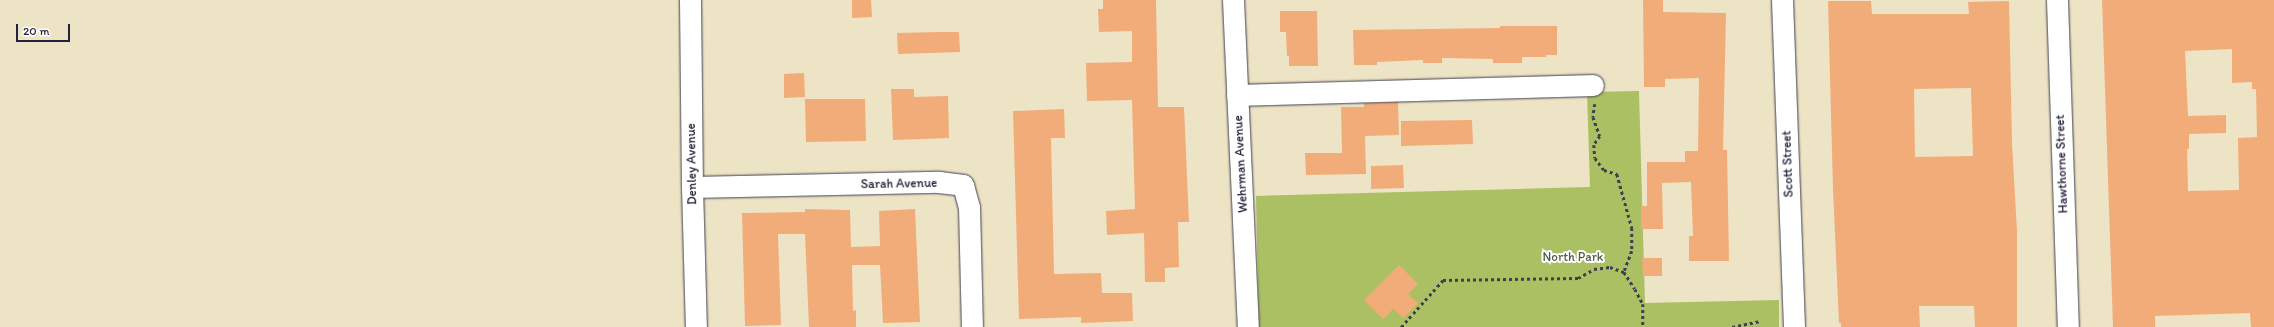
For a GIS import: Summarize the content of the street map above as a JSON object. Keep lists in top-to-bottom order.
{
  "streets": {
    "street": [
      "Denley Avenue",
      "Wehrman Avenue",
      "Scott Street",
      "Hawthorne Street",
      "Sarah Avenue"
    ]
  },
  "crossings": [
    ["Denley Avenue", "Sarah Avenue"]
  ],
  "parks": ["North Park"],
  "scale_bar": "20 m"
}
